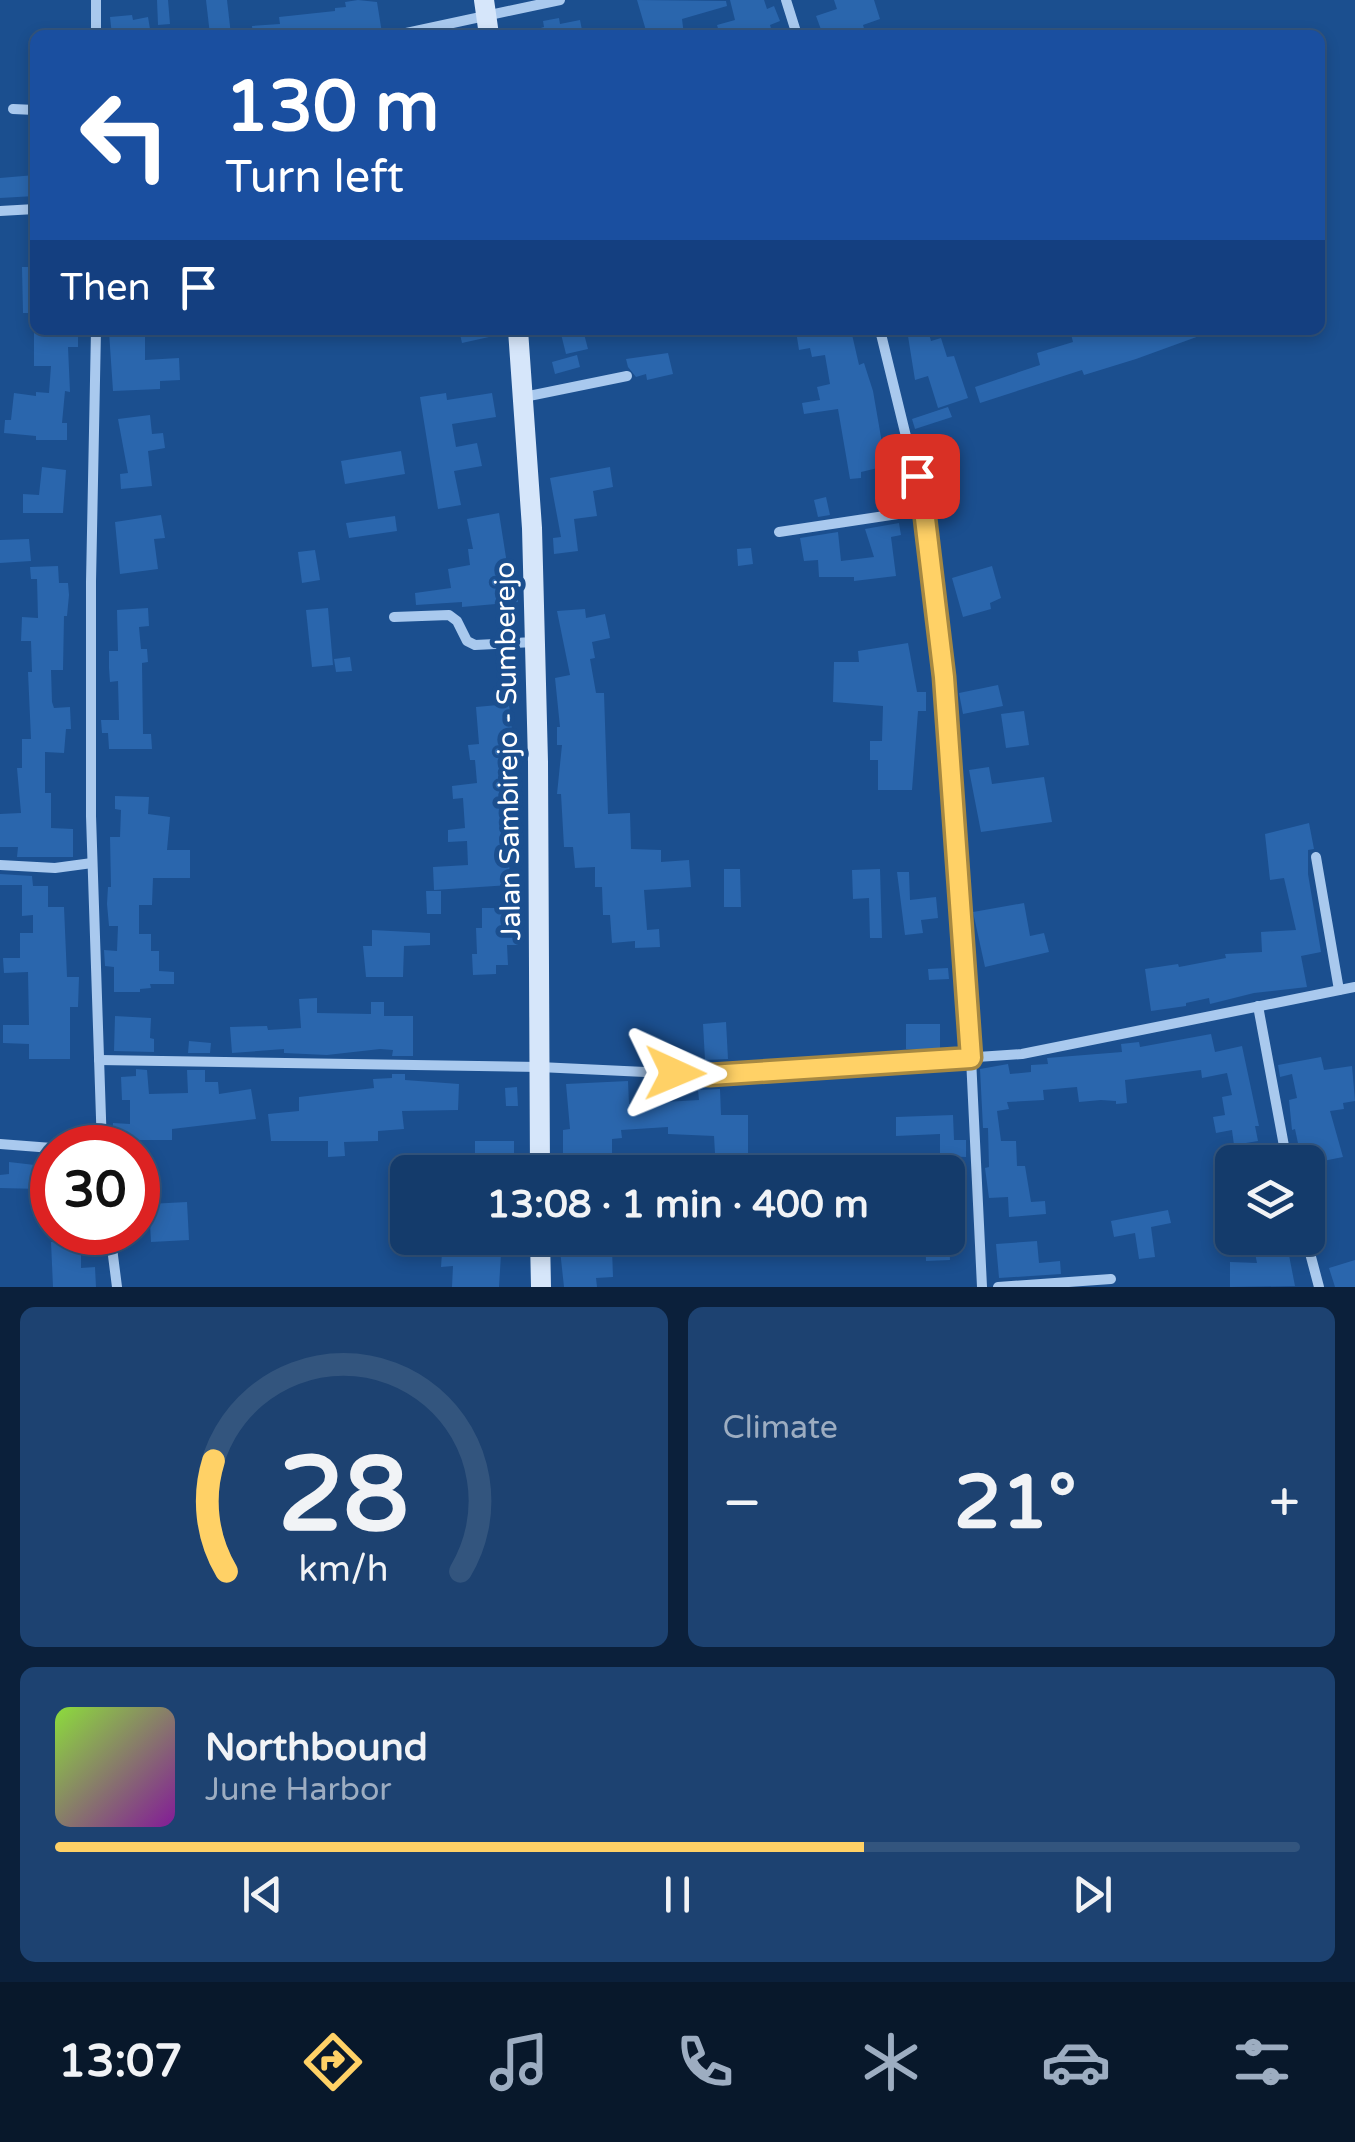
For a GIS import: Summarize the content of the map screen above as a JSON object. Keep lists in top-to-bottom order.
{
  "streets": {
    "main road": ["Jalan Sambirejo - Sumberejo"]
  },
  "page": {
    "turn": ["130 m", "Turn left"],
    "then": "Then",
    "limit": "30",
    "trip": "13:08 · 1 min · 400 m",
    "tile": "Climate",
    "heat": ["−", "21°", "+"],
    "song": ["Northbound", "June Harbor"],
    "tabs": "13:07",
    "gauge": ["28", "km/h"]
  }
}
